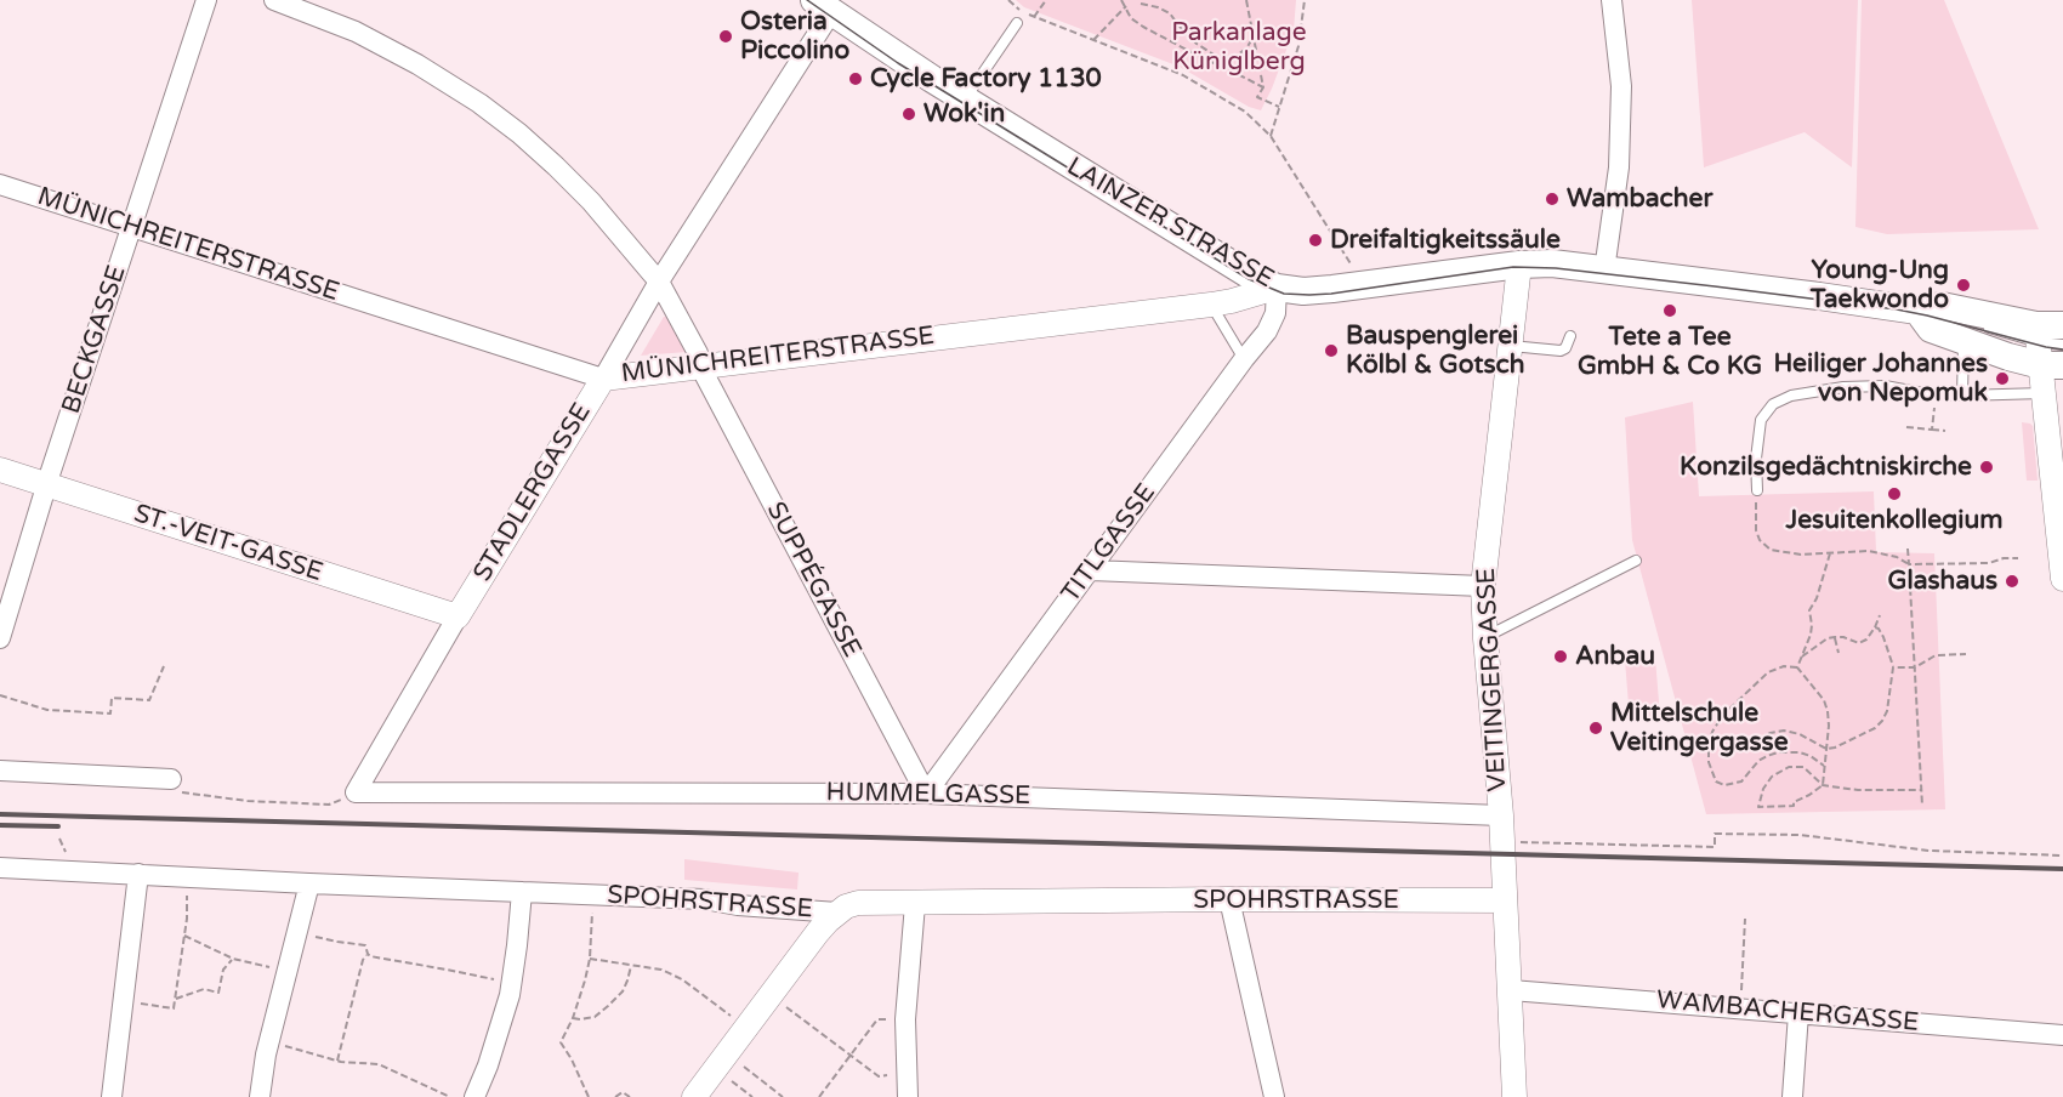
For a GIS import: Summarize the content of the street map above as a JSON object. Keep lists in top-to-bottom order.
{
  "streets": {
    "main road": ["LAINZER STRASSE"],
    "street": [
      "MÜNICHREITERSTRASSE",
      "BECKGASSE",
      "STADLERGASSE",
      "ST.-VEIT-GASSE",
      "TITLGASSE",
      "SUPPÉGASSE",
      "VEITINGERGASSE",
      "HUMMELGASSE",
      "SPOHRSTRASSE",
      "WAMBACHERGASSE"
    ]
  },
  "crossings": [
    ["LAINZER STRASSE", "MÜNICHREITERSTRASSE"],
    ["LAINZER STRASSE", "STADLERGASSE"],
    ["LAINZER STRASSE", "TITLGASSE"],
    ["LAINZER STRASSE", "VEITINGERGASSE"],
    ["MÜNICHREITERSTRASSE", "BECKGASSE"],
    ["MÜNICHREITERSTRASSE", "STADLERGASSE"],
    ["MÜNICHREITERSTRASSE", "TITLGASSE"],
    ["MÜNICHREITERSTRASSE", "SUPPÉGASSE"],
    ["BECKGASSE", "ST.-VEIT-GASSE"],
    ["STADLERGASSE", "ST.-VEIT-GASSE"],
    ["STADLERGASSE", "SUPPÉGASSE"],
    ["STADLERGASSE", "HUMMELGASSE"],
    ["TITLGASSE", "SUPPÉGASSE"],
    ["TITLGASSE", "HUMMELGASSE"],
    ["SUPPÉGASSE", "HUMMELGASSE"],
    ["VEITINGERGASSE", "HUMMELGASSE"],
    ["VEITINGERGASSE", "SPOHRSTRASSE"],
    ["VEITINGERGASSE", "WAMBACHERGASSE"]
  ],
  "parks": ["Parkanlage Küniglberg"],
  "places": [
    "Osteria Piccolino",
    "Cycle Factory 1130",
    "Wok'in",
    "Wambacher",
    "Dreifaltigkeitssäule",
    "Young-Ung Taekwondo",
    "Tete a Tee GmbH & Co KG",
    "Bauspenglerei Kölbl & Gotsch",
    "Heiliger Johannes von Nepomuk",
    "Konzilsgedächtniskirche",
    "Jesuitenkollegium",
    "Glashaus",
    "Anbau",
    "Mittelschule Veitingergasse"
  ]
}
